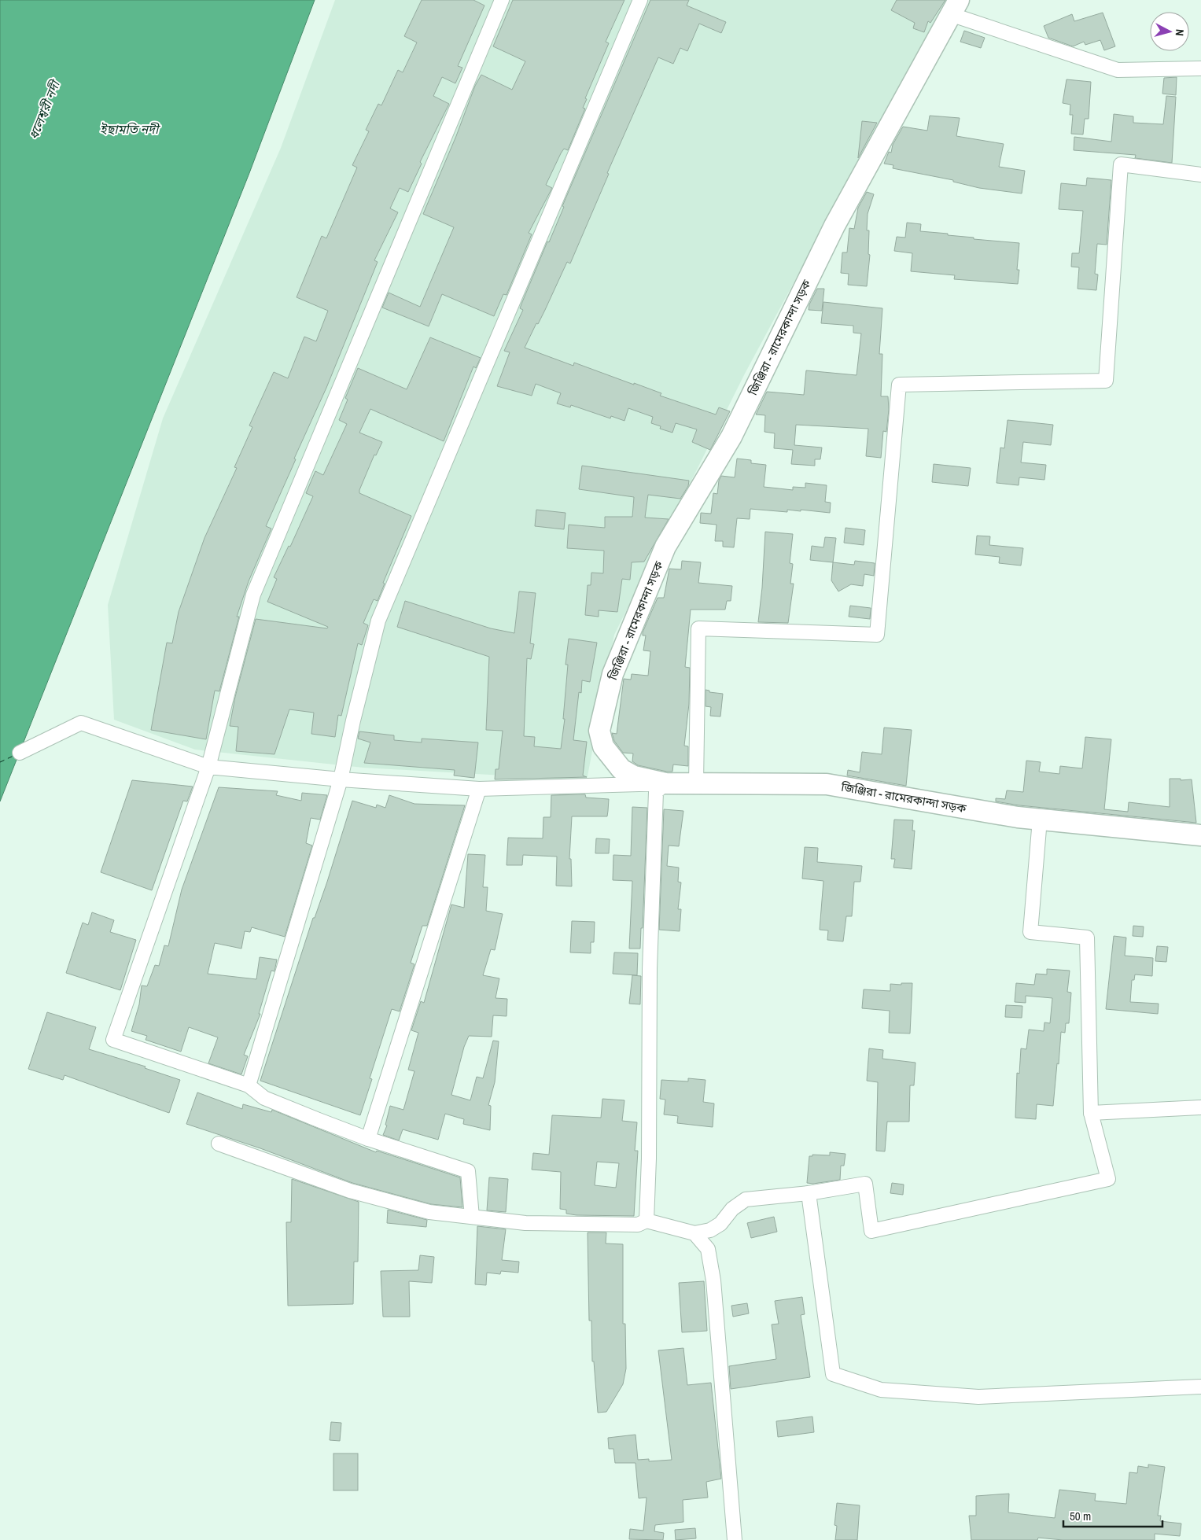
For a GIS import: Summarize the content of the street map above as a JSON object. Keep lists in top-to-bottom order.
{
  "streets": {
    "main road": ["জিঞ্জিরা - রামেরকান্দা সড়ক"]
  },
  "water": ["ধলেশ্বরী নদী", "ইছামতি নদী"],
  "scale_bar": "50 m",
  "north": "right"
}
